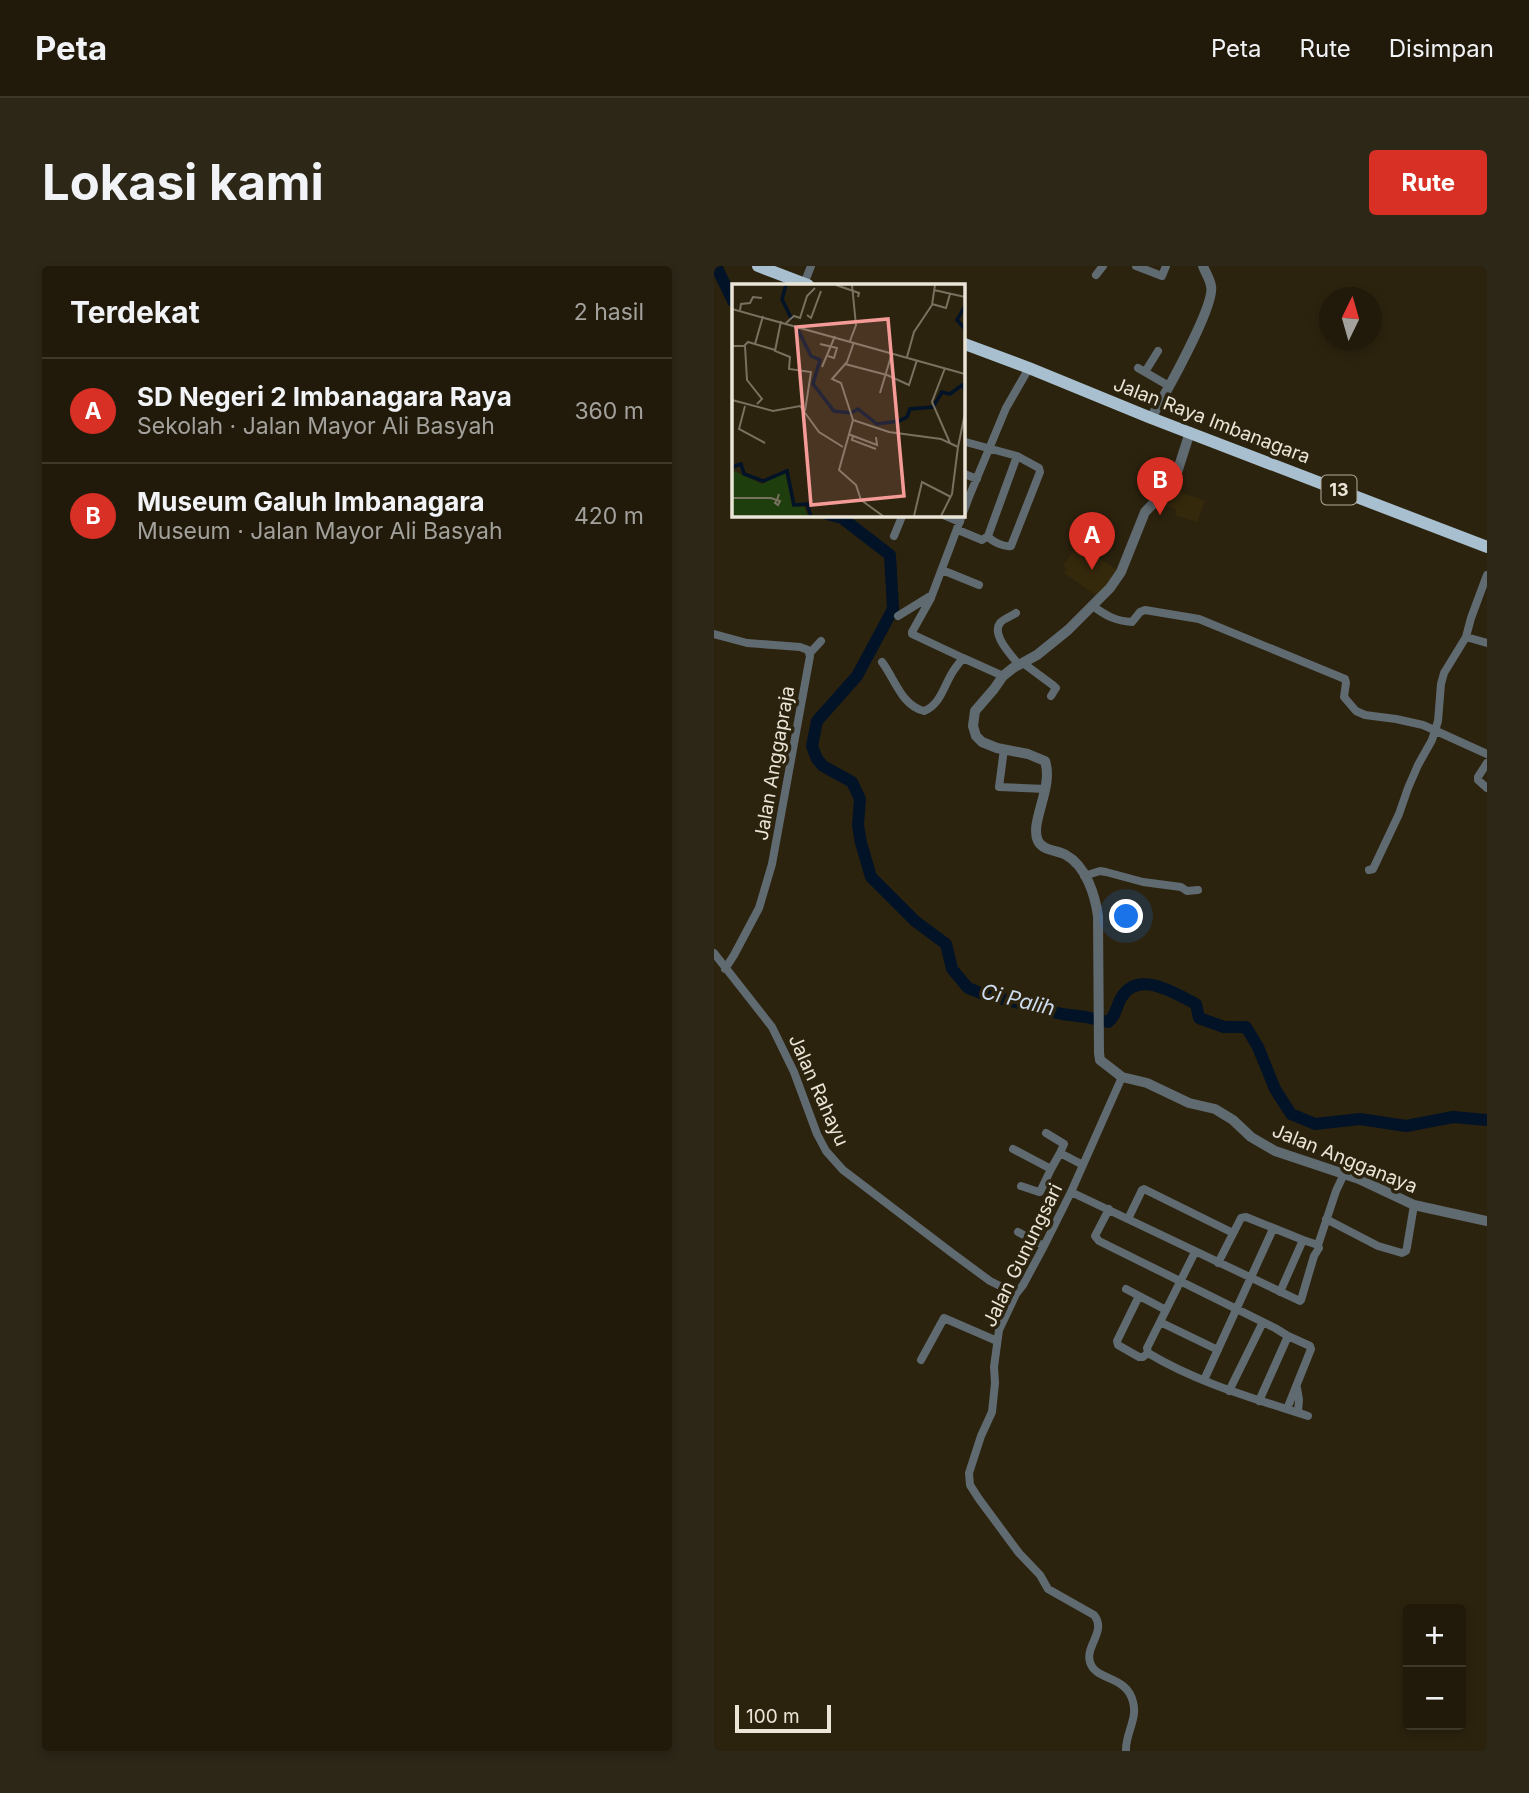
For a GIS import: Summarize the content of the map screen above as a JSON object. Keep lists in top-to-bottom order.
{
  "streets": {
    "highway": ["Jalan Raya Imbanagara", "13"],
    "street": [
      "Jalan Anggapraja",
      "Jalan Rahayu",
      "Jalan Angganaya",
      "Jalan Gunungsari"
    ]
  },
  "crossings": [
    ["Jalan Anggapraja", "Jalan Rahayu"],
    ["Jalan Rahayu", "Jalan Gunungsari"],
    ["Jalan Angganaya", "Jalan Gunungsari"]
  ],
  "water": ["Ci Palih"],
  "scale_bar": "100 m",
  "north": "top",
  "page": {
    "header": "Peta",
    "nav": ["Peta", "Rute", "Disimpan"],
    "buttons": "Rute",
    "title": "Lokasi kami",
    "heading": ["Terdekat", "2 hasil"],
    "list": [
      {
        "mark": "A",
        "name": "SD Negeri 2 Imbanagara Raya",
        "note": "Sekolah · Jalan Mayor Ali Basyah",
        "value": "360 m"
      },
      {
        "mark": "B",
        "name": "Museum Galuh Imbanagara",
        "note": "Museum · Jalan Mayor Ali Basyah",
        "value": "420 m"
      }
    ],
    "pins": ["B", "A"],
    "map_buttons": ["+", "−"],
    "scale": "100 m"
  }
}
